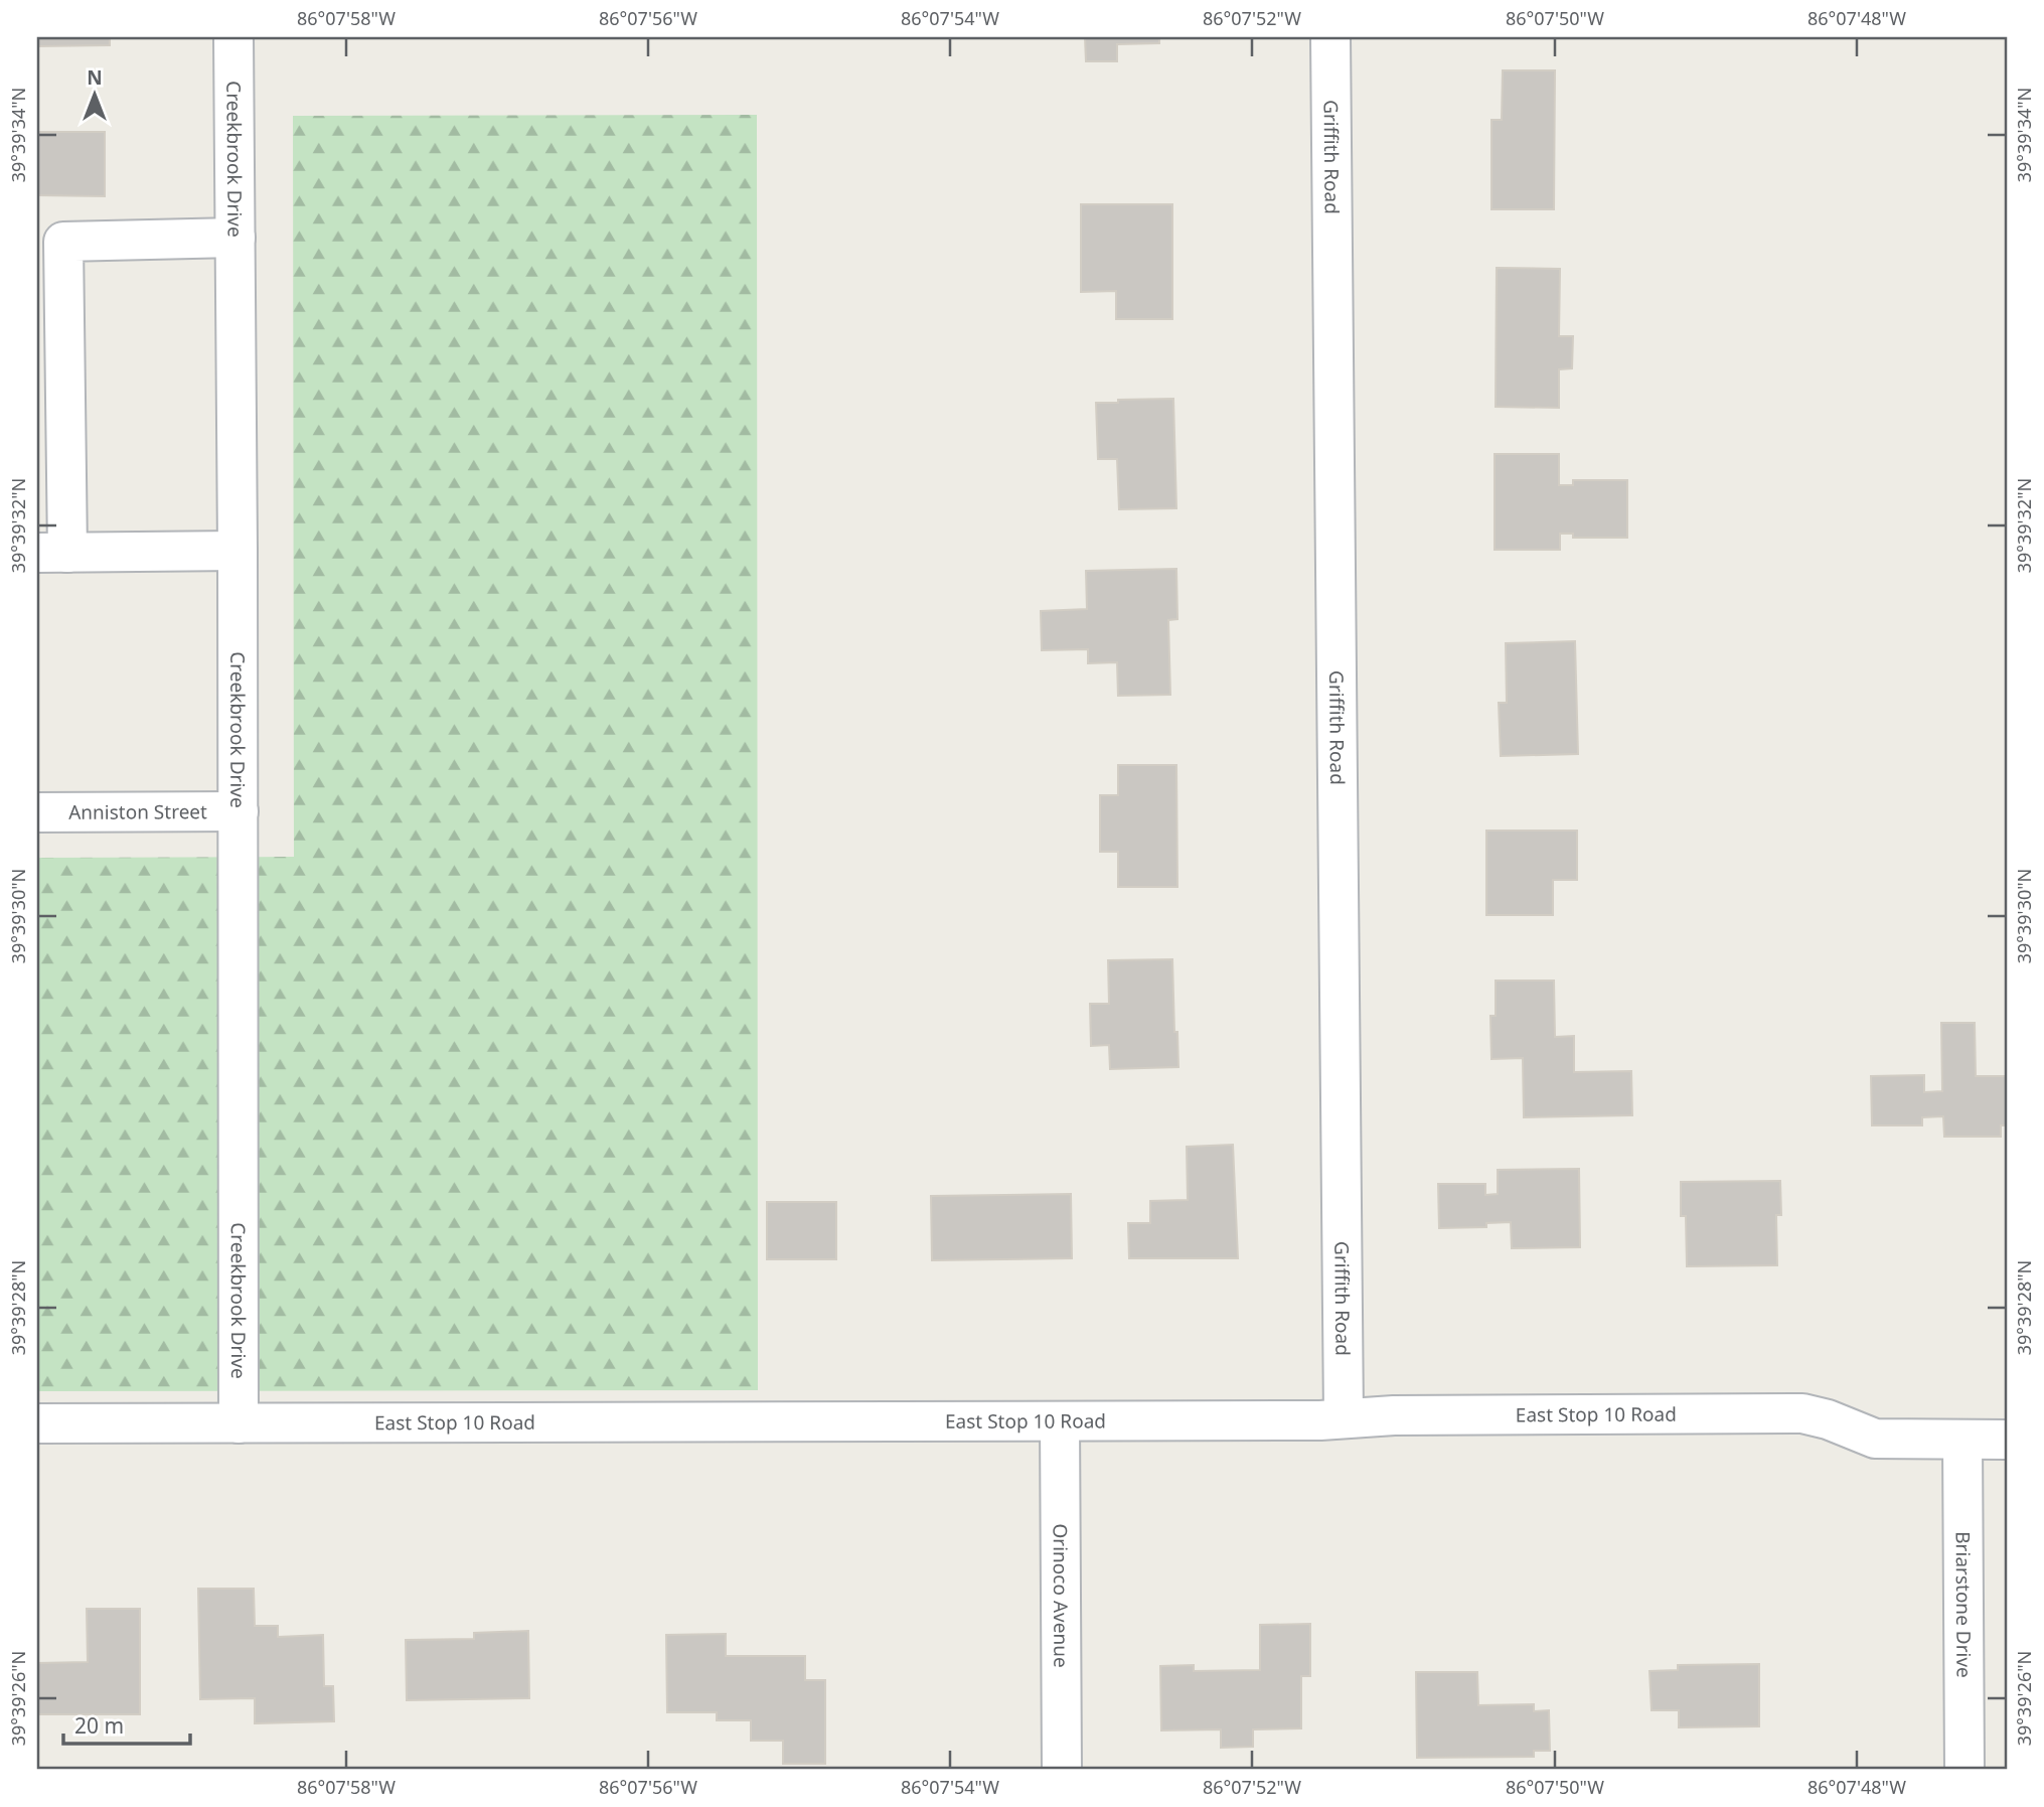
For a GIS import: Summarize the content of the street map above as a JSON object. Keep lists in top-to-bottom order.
{
  "streets": {
    "street": [
      "Griffith Road",
      "Creekbrook Drive",
      "Anniston Street",
      "East Stop 10 Road",
      "Orinoco Avenue",
      "Briarstone Drive"
    ]
  },
  "crossings": [
    ["Griffith Road", "East Stop 10 Road"],
    ["Creekbrook Drive", "Anniston Street"],
    ["Creekbrook Drive", "East Stop 10 Road"],
    ["East Stop 10 Road", "Orinoco Avenue"],
    ["East Stop 10 Road", "Briarstone Drive"]
  ],
  "scale_bar": "20 m",
  "north": "top",
  "coordinates": [
    "86°07'58\"W",
    "86°07'56\"W",
    "86°07'54\"W",
    "86°07'52\"W",
    "86°07'50\"W",
    "86°07'48\"W",
    "39°39'34\"N",
    "39°39'32\"N",
    "39°39'30\"N",
    "39°39'28\"N",
    "39°39'26\"N"
  ]
}
